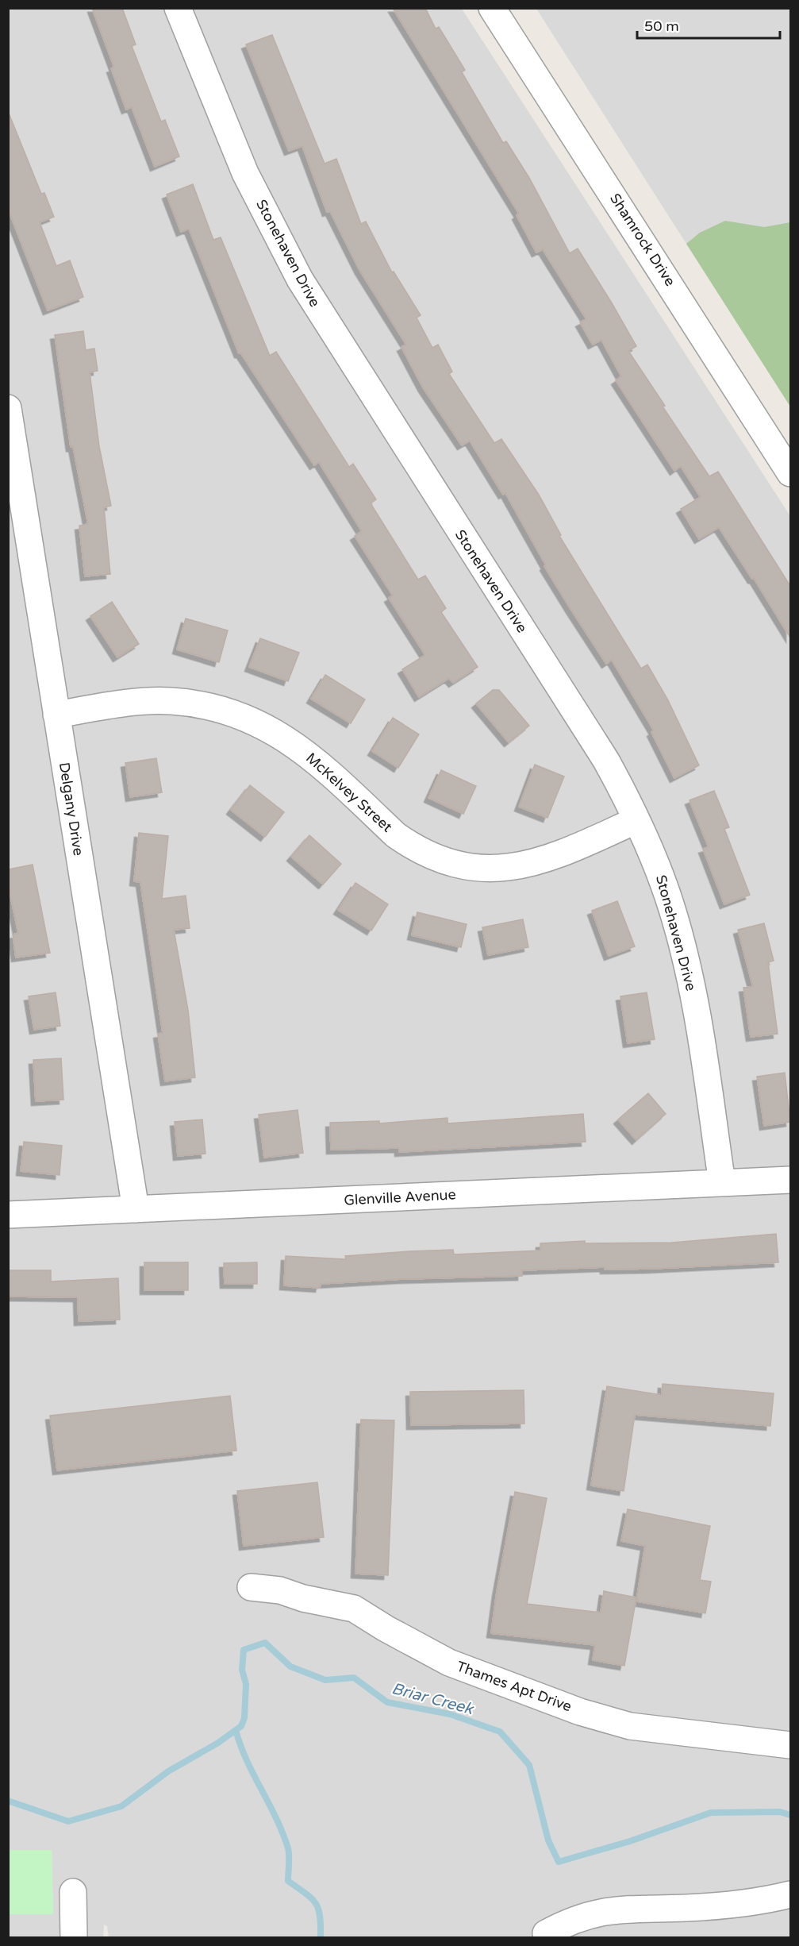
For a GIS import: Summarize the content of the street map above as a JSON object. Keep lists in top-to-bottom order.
{
  "streets": {
    "street": [
      "Shamrock Drive",
      "Stonehaven Drive",
      "McKelvey Street",
      "Delgany Drive",
      "Glenville Avenue",
      "Thames Apt Drive"
    ]
  },
  "crossings": [
    ["Stonehaven Drive", "McKelvey Street"],
    ["Stonehaven Drive", "Glenville Avenue"],
    ["McKelvey Street", "Delgany Drive"],
    ["Delgany Drive", "Glenville Avenue"]
  ],
  "water": ["Briar Creek"],
  "scale_bar": "50 m"
}
